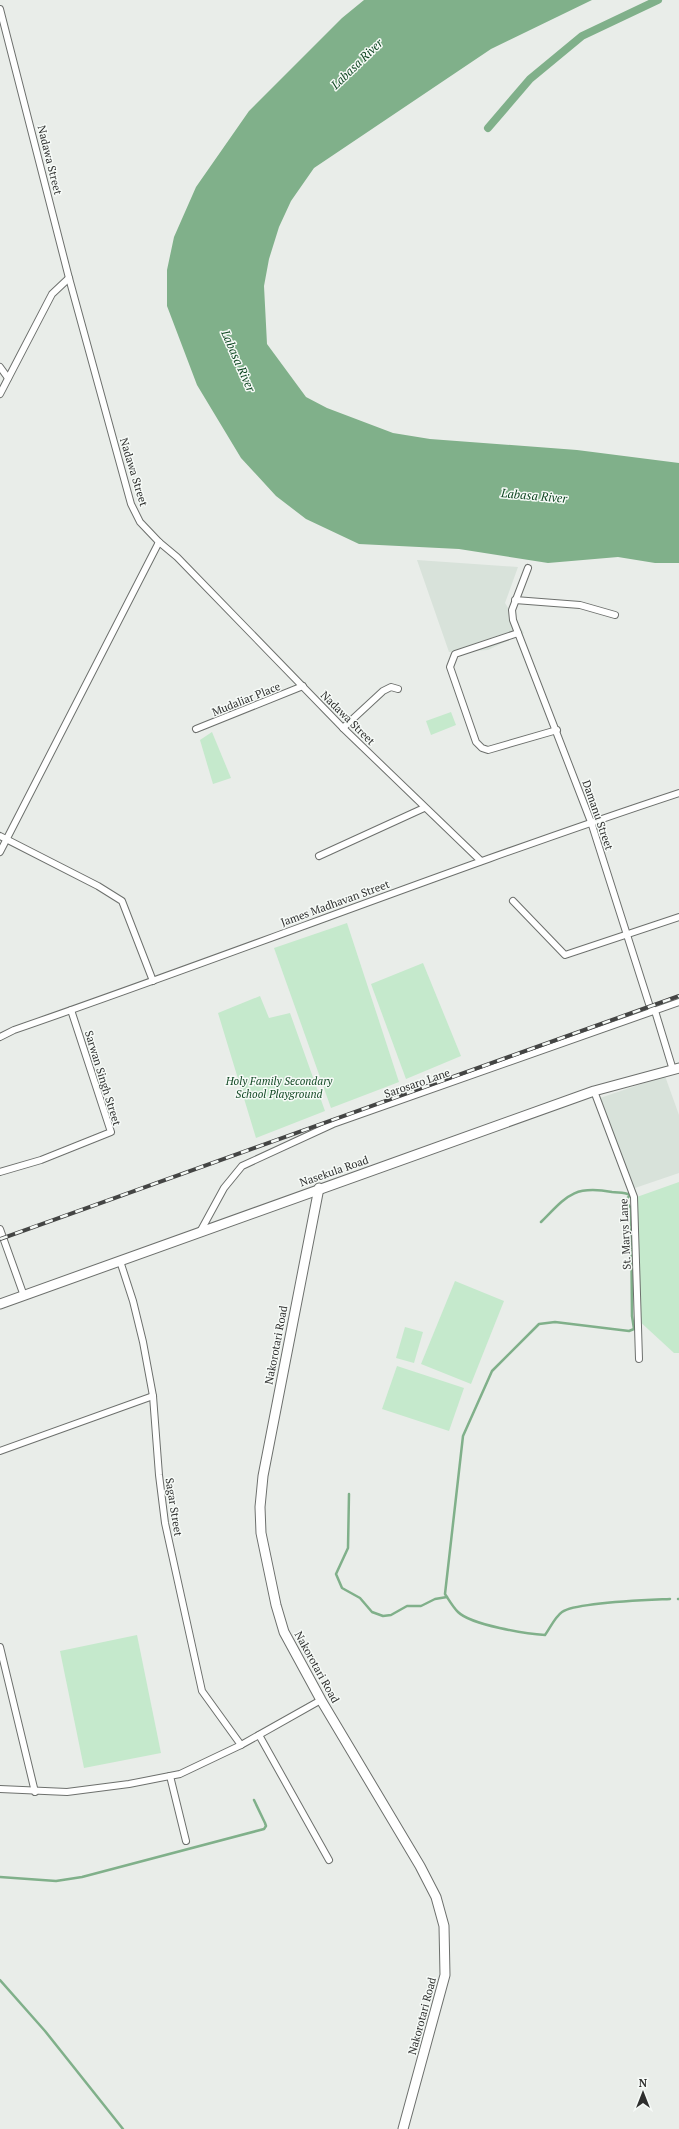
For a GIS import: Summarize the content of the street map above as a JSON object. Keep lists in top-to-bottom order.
{
  "streets": {
    "street": [
      "Nadawa Street",
      "Mudaliar Place",
      "Damanu Street",
      "James Madhavan Street",
      "Sarwan Singh Street",
      "Sarosaro Lane",
      "Nasekula Road",
      "St. Marys Lane",
      "Nakorotari Road",
      "Sagar Street"
    ]
  },
  "crossings": [
    ["Nadawa Street", "Mudaliar Place"],
    ["Nadawa Street", "James Madhavan Street"],
    ["Damanu Street", "James Madhavan Street"],
    ["Damanu Street", "Sarosaro Lane"],
    ["Damanu Street", "Nasekula Road"],
    ["James Madhavan Street", "Sarwan Singh Street"],
    ["Sarosaro Lane", "Nasekula Road"],
    ["Nasekula Road", "St. Marys Lane"],
    ["Nasekula Road", "Nakorotari Road"],
    ["Nasekula Road", "Sagar Street"]
  ],
  "water": ["Labasa River"],
  "parks": ["Holy Family Secondary School Playground"],
  "north": "top"
}
